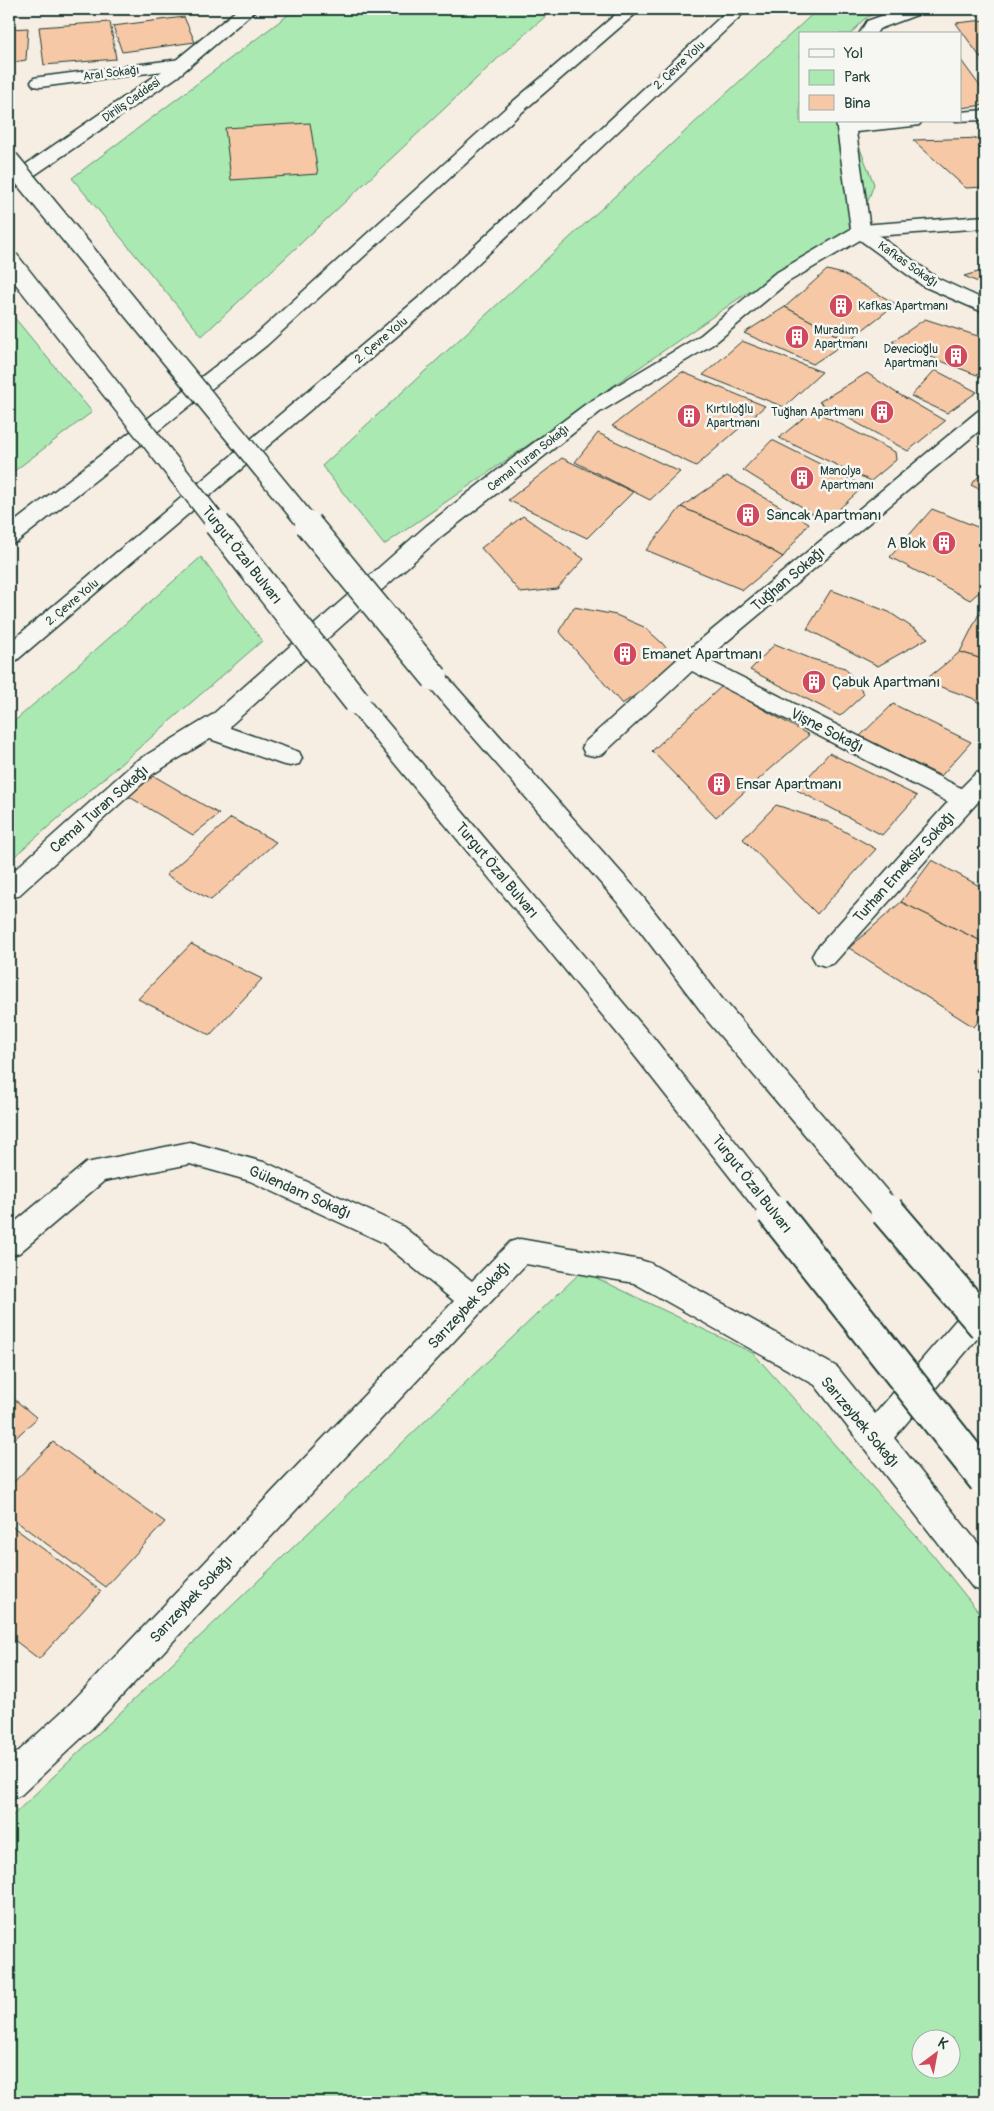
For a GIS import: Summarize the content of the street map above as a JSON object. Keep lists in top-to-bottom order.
{
  "streets": {
    "main road": [
      "2. Çevre Yolu",
      "Aral Sokağı",
      "Diriliş Caddesi",
      "Kafkas Sokağı",
      "Cemal Turan Sokağı",
      "Turgut Özal Bulvarı",
      "Tuğhan Sokağı",
      "Vişne Sokağı",
      "Turhan Emeksiz Sokağı",
      "Gülendam Sokağı",
      "Sarızeybek Sokağı"
    ]
  },
  "crossings": [
    ["Aral Sokağı", "Diriliş Caddesi"],
    ["Kafkas Sokağı", "Cemal Turan Sokağı"],
    ["Tuğhan Sokağı", "Vişne Sokağı"],
    ["Vişne Sokağı", "Turhan Emeksiz Sokağı"],
    ["Gülendam Sokağı", "Sarızeybek Sokağı"]
  ],
  "places": {
    "building": [
      "Kafkas Apartmanı",
      "Muradım Apartmanı",
      "Devecioğlu Apartmanı",
      "Tuğhan Apartmanı",
      "Kırtıloğlu Apartmanı",
      "Manolya Apartmanı",
      "Sancak Apartmanı",
      "A Blok",
      "Emanet Apartmanı",
      "Çabuk Apartmanı",
      "Ensar Apartmanı"
    ]
  },
  "legend": ["Yol", "Park", "Bina"],
  "north": "top right"
}
